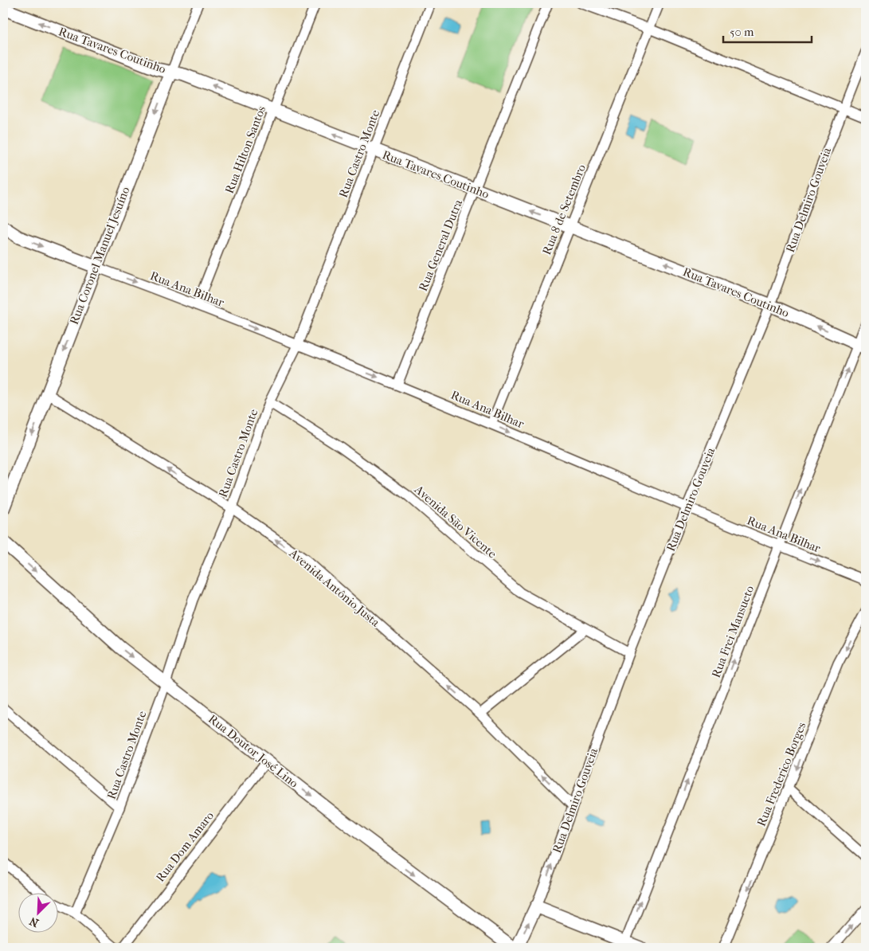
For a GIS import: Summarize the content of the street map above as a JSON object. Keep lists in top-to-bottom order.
{
  "streets": {
    "street": [
      "Rua Tavares Coutinho",
      "Rua Hilton Santos",
      "Rua Castro Monte",
      "Rua Delmiro Gouveia",
      "Rua 8 de Setembro",
      "Rua General Dutra",
      "Rua Coronel Manuel Jesuíno",
      "Rua Ana Bilhar",
      "Avenida São Vicente",
      "Avenida Antônio Justa",
      "Rua Frei Mansueto",
      "Rua Doutor José Lino",
      "Rua Frederico Borges",
      "Rua Dom Amaro"
    ]
  },
  "crossings": [
    ["Rua Tavares Coutinho", "Rua Hilton Santos"],
    ["Rua Tavares Coutinho", "Rua Castro Monte"],
    ["Rua Tavares Coutinho", "Rua Delmiro Gouveia"],
    ["Rua Tavares Coutinho", "Rua 8 de Setembro"],
    ["Rua Tavares Coutinho", "Rua General Dutra"],
    ["Rua Tavares Coutinho", "Rua Coronel Manuel Jesuíno"],
    ["Rua Tavares Coutinho", "Rua Frei Mansueto"],
    ["Rua Hilton Santos", "Rua Ana Bilhar"],
    ["Rua Castro Monte", "Rua Ana Bilhar"],
    ["Rua Castro Monte", "Avenida São Vicente"],
    ["Rua Castro Monte", "Avenida Antônio Justa"],
    ["Rua Castro Monte", "Rua Doutor José Lino"],
    ["Rua Delmiro Gouveia", "Rua Ana Bilhar"],
    ["Rua Delmiro Gouveia", "Avenida São Vicente"],
    ["Rua Delmiro Gouveia", "Avenida Antônio Justa"],
    ["Rua 8 de Setembro", "Rua Ana Bilhar"],
    ["Rua General Dutra", "Rua Ana Bilhar"],
    ["Rua Coronel Manuel Jesuíno", "Rua Ana Bilhar"],
    ["Rua Coronel Manuel Jesuíno", "Avenida Antônio Justa"],
    ["Rua Ana Bilhar", "Rua Frei Mansueto"],
    ["Rua Doutor José Lino", "Rua Dom Amaro"]
  ],
  "one_way": [
    "Rua Tavares Coutinho",
    "Rua Coronel Manuel Jesuíno",
    "Rua Ana Bilhar",
    "Avenida Antônio Justa",
    "Rua Frei Mansueto",
    "Rua Doutor José Lino",
    "Rua Frederico Borges"
  ],
  "scale_bar": "50 m",
  "north": "bottom left"
}
